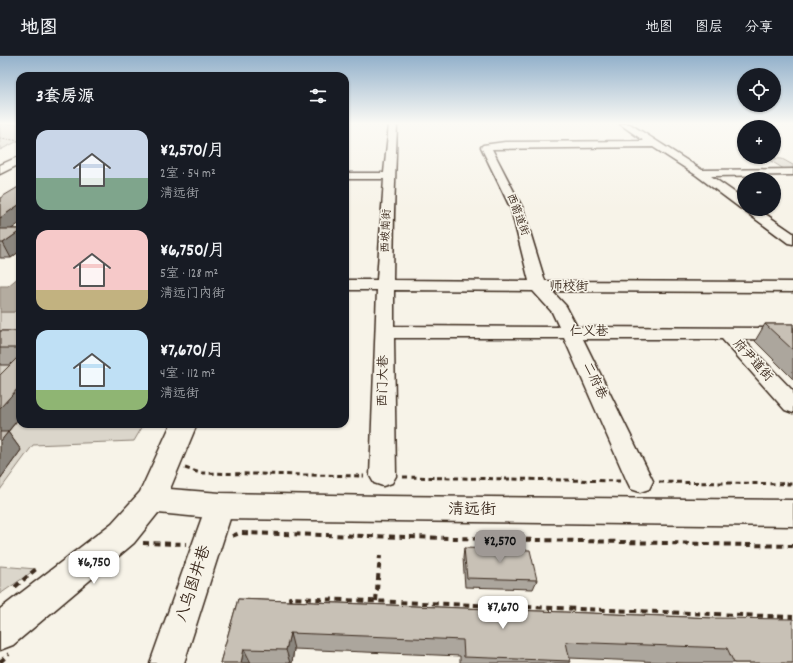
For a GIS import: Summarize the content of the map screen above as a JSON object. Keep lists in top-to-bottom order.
{
  "streets": {
    "main road": ["清远街"],
    "street": [
      "西箭道街",
      "西坡南街",
      "师校街",
      "仁义巷",
      "府尹道街",
      "西门大巷",
      "二府巷",
      "八乌图井巷"
    ]
  },
  "crossings": [
    ["西箭道街", "师校街"],
    ["西箭道街", "二府巷"],
    ["西坡南街", "师校街"],
    ["西坡南街", "西门大巷"],
    ["师校街", "西门大巷"],
    ["师校街", "二府巷"],
    ["仁义巷", "府尹道街"],
    ["仁义巷", "西门大巷"],
    ["仁义巷", "二府巷"],
    ["清远街", "八乌图井巷"]
  ],
  "page": {
    "header": "地图",
    "nav": ["地图", "图层", "分享"],
    "map_buttons": ["+", "−"],
    "heading": "3套房源",
    "list": [
      {
        "name": "¥2,570/月",
        "note": "2室 · 54 m² · 清远街"
      },
      {
        "name": "¥6,750/月",
        "note": "5室 · 128 m² · 清远门内街"
      },
      {
        "name": "¥7,670/月",
        "note": "4室 · 112 m² · 清远街"
      }
    ],
    "price": ["¥2,570", "¥6,750", "¥7,670"]
  }
}
